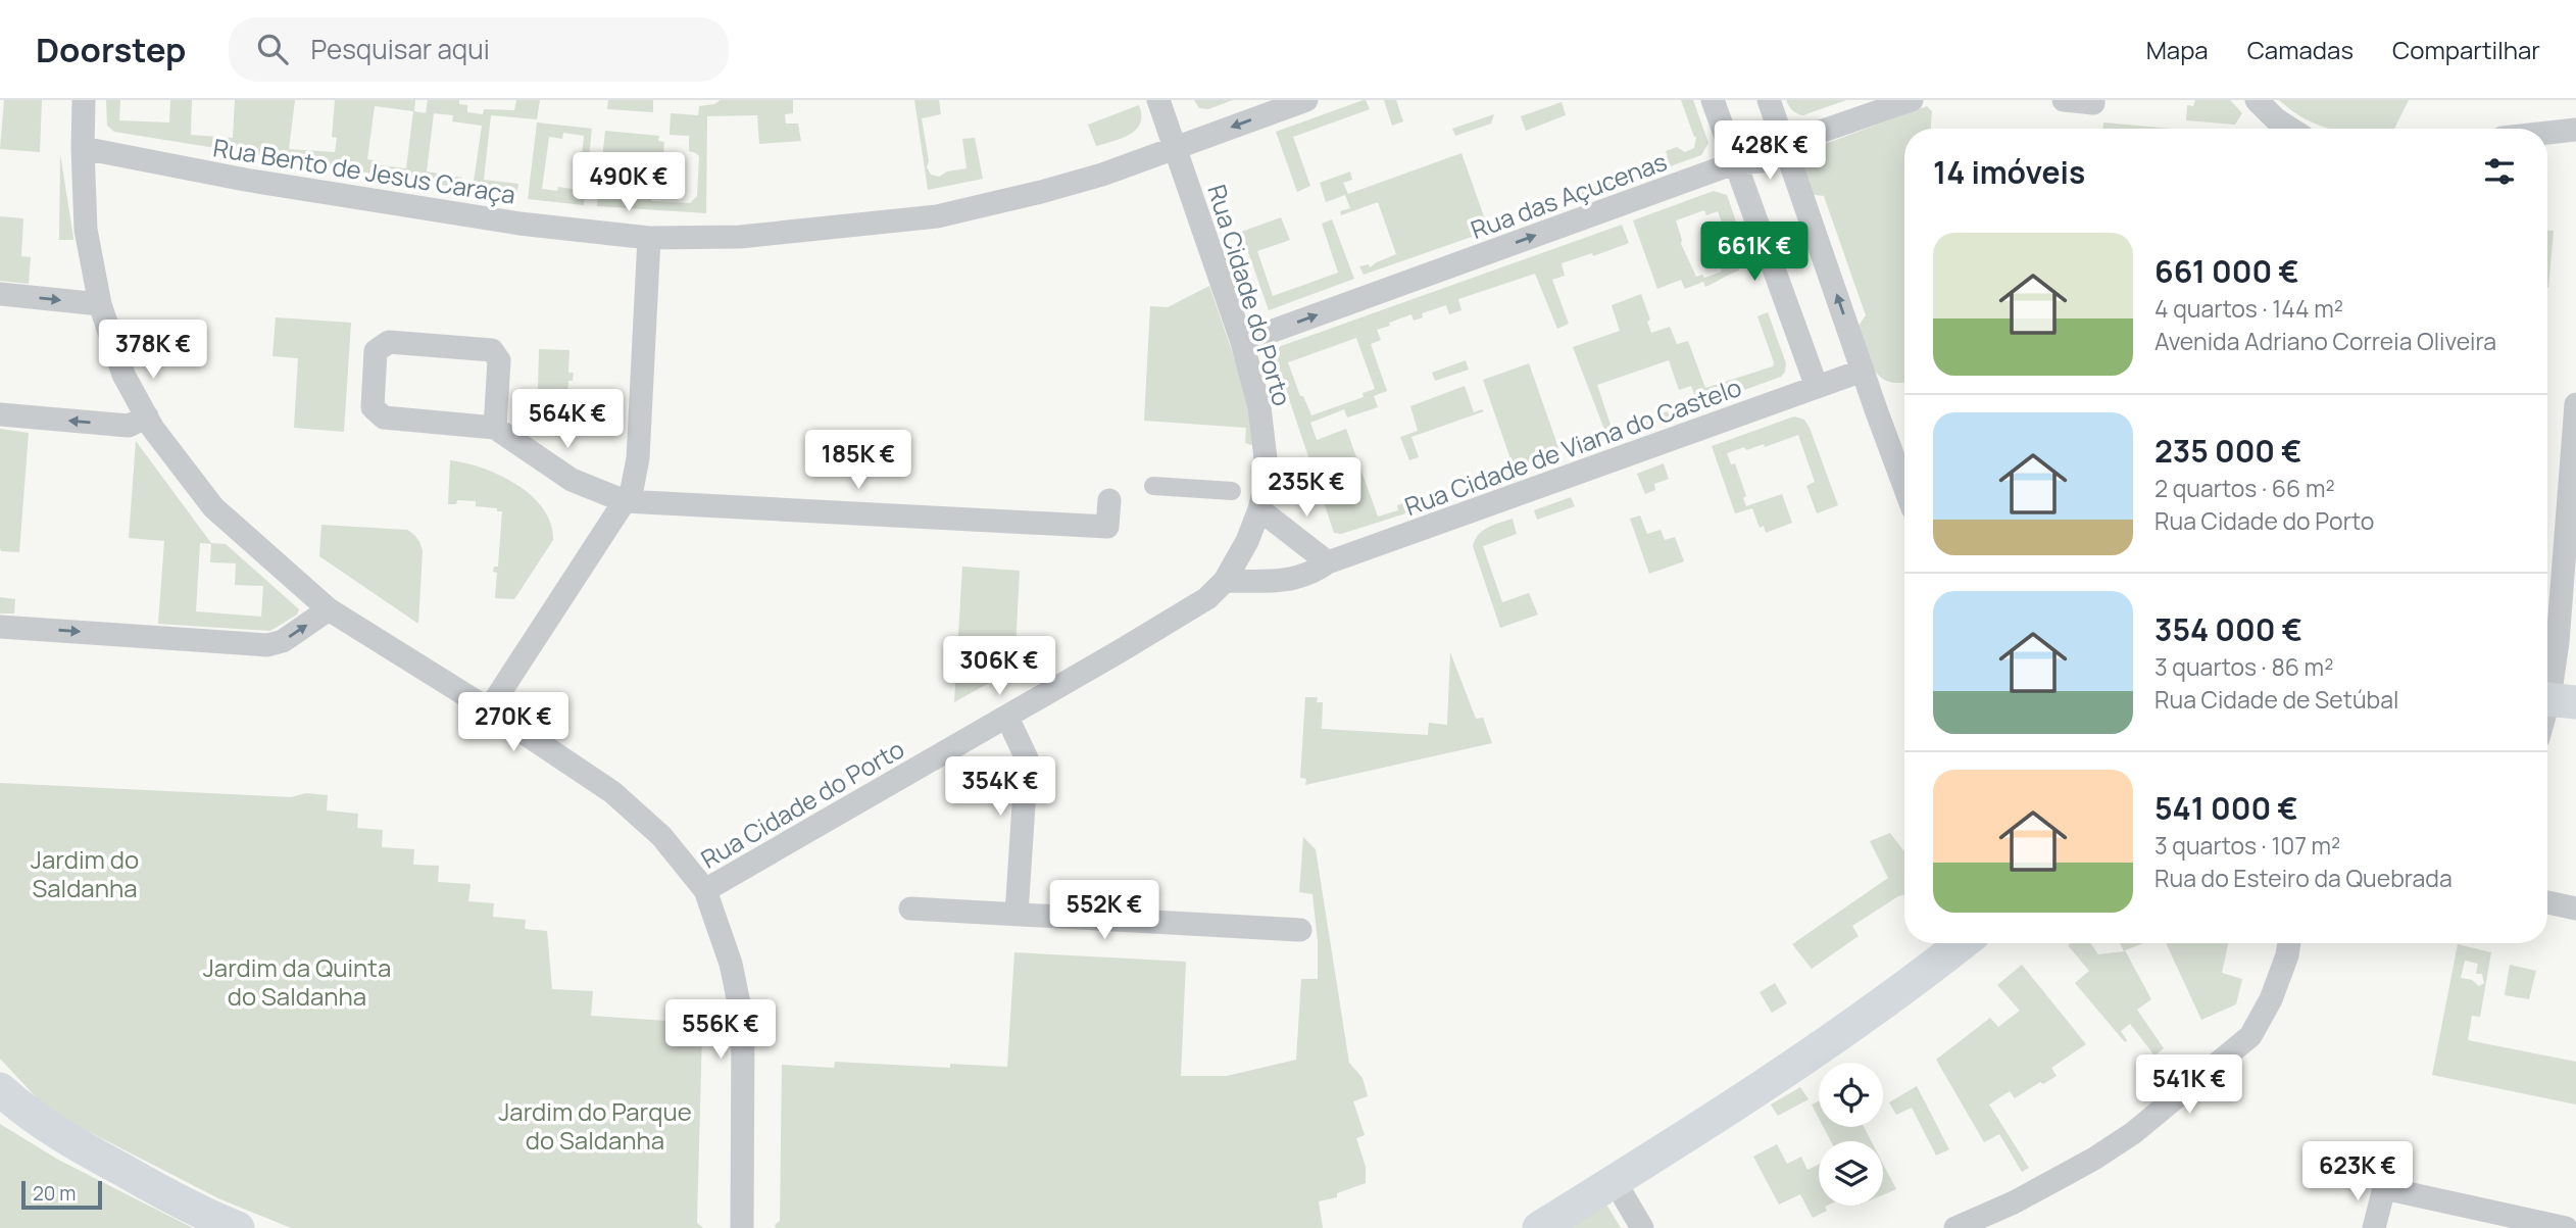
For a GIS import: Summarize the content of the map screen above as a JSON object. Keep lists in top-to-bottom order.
{
  "streets": {
    "street": [
      "Rua Bento de Jesus Caraça",
      "Rua das Açucenas",
      "Rua Cidade do Porto",
      "Rua Cidade de Viana do Castelo"
    ]
  },
  "crossings": [
    ["Rua Bento de Jesus Caraça", "Rua Cidade do Porto"],
    ["Rua das Açucenas", "Rua Cidade do Porto"],
    ["Rua Cidade do Porto", "Rua Cidade de Viana do Castelo"]
  ],
  "one_way": ["Rua das Açucenas"],
  "parks": ["Jardim do Saldanha", "Jardim da Quinta do Saldanha", "Jardim do Parque do Saldanha"],
  "scale_bar": "20 m",
  "page": {
    "header": "Doorstep",
    "search": "Pesquisar aqui",
    "nav": ["Mapa", "Camadas", "Compartilhar"],
    "price": [
      "428K €",
      "490K €",
      "661K €",
      "378K €",
      "564K €",
      "185K €",
      "235K €",
      "306K €",
      "270K €",
      "354K €",
      "552K €",
      "556K €",
      "541K €",
      "623K €"
    ],
    "heading": "14 imóveis",
    "list": [
      {
        "name": "661 000 €",
        "note": "4 quartos · 144 m² · Avenida Adriano Correia Oliveira"
      },
      {
        "name": "235 000 €",
        "note": "2 quartos · 66 m² · Rua Cidade do Porto"
      },
      {
        "name": "354 000 €",
        "note": "3 quartos · 86 m² · Rua Cidade de Setúbal"
      },
      {
        "name": "541 000 €",
        "note": "3 quartos · 107 m² · Rua do Esteiro da Quebrada"
      }
    ],
    "scale": "20 m"
  }
}
